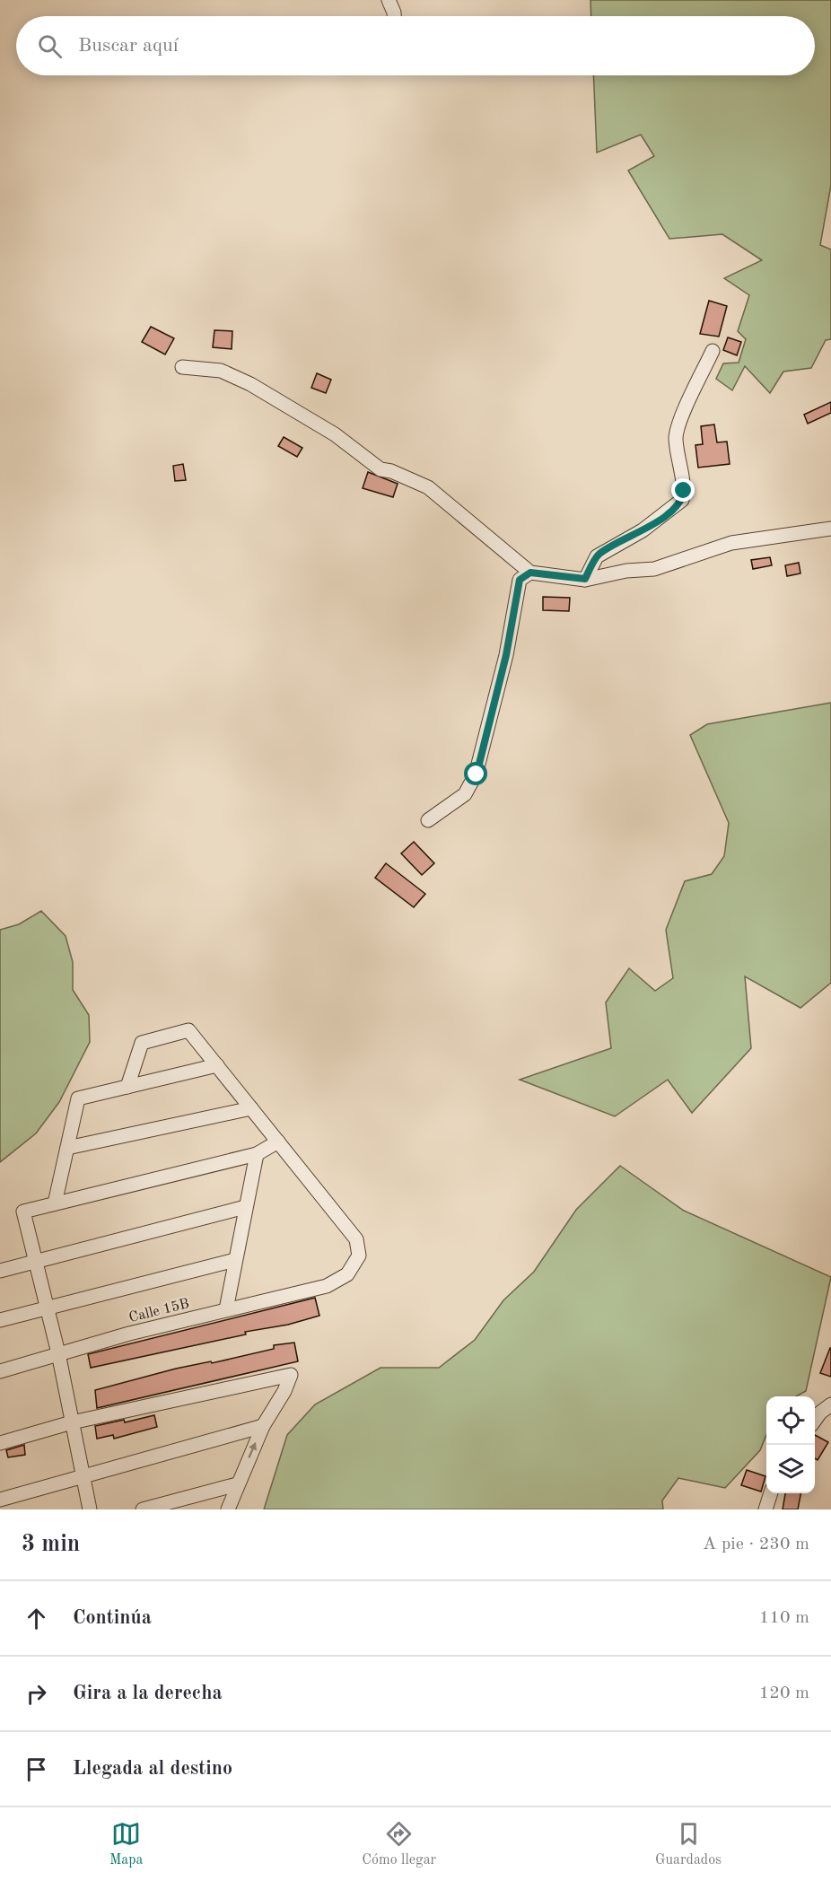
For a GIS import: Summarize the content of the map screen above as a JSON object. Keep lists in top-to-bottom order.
{
  "streets": {
    "street": ["Calle 15B"]
  },
  "page": {
    "search": "Buscar aquí",
    "heading": ["3 min", "A pie · 230 m"],
    "list": [
      ["Continúa", "110 m"],
      ["Gira a la derecha", "120 m"],
      "Llegada al destino"
    ],
    "nav": ["Mapa", "Cómo llegar", "Guardados"]
  }
}
